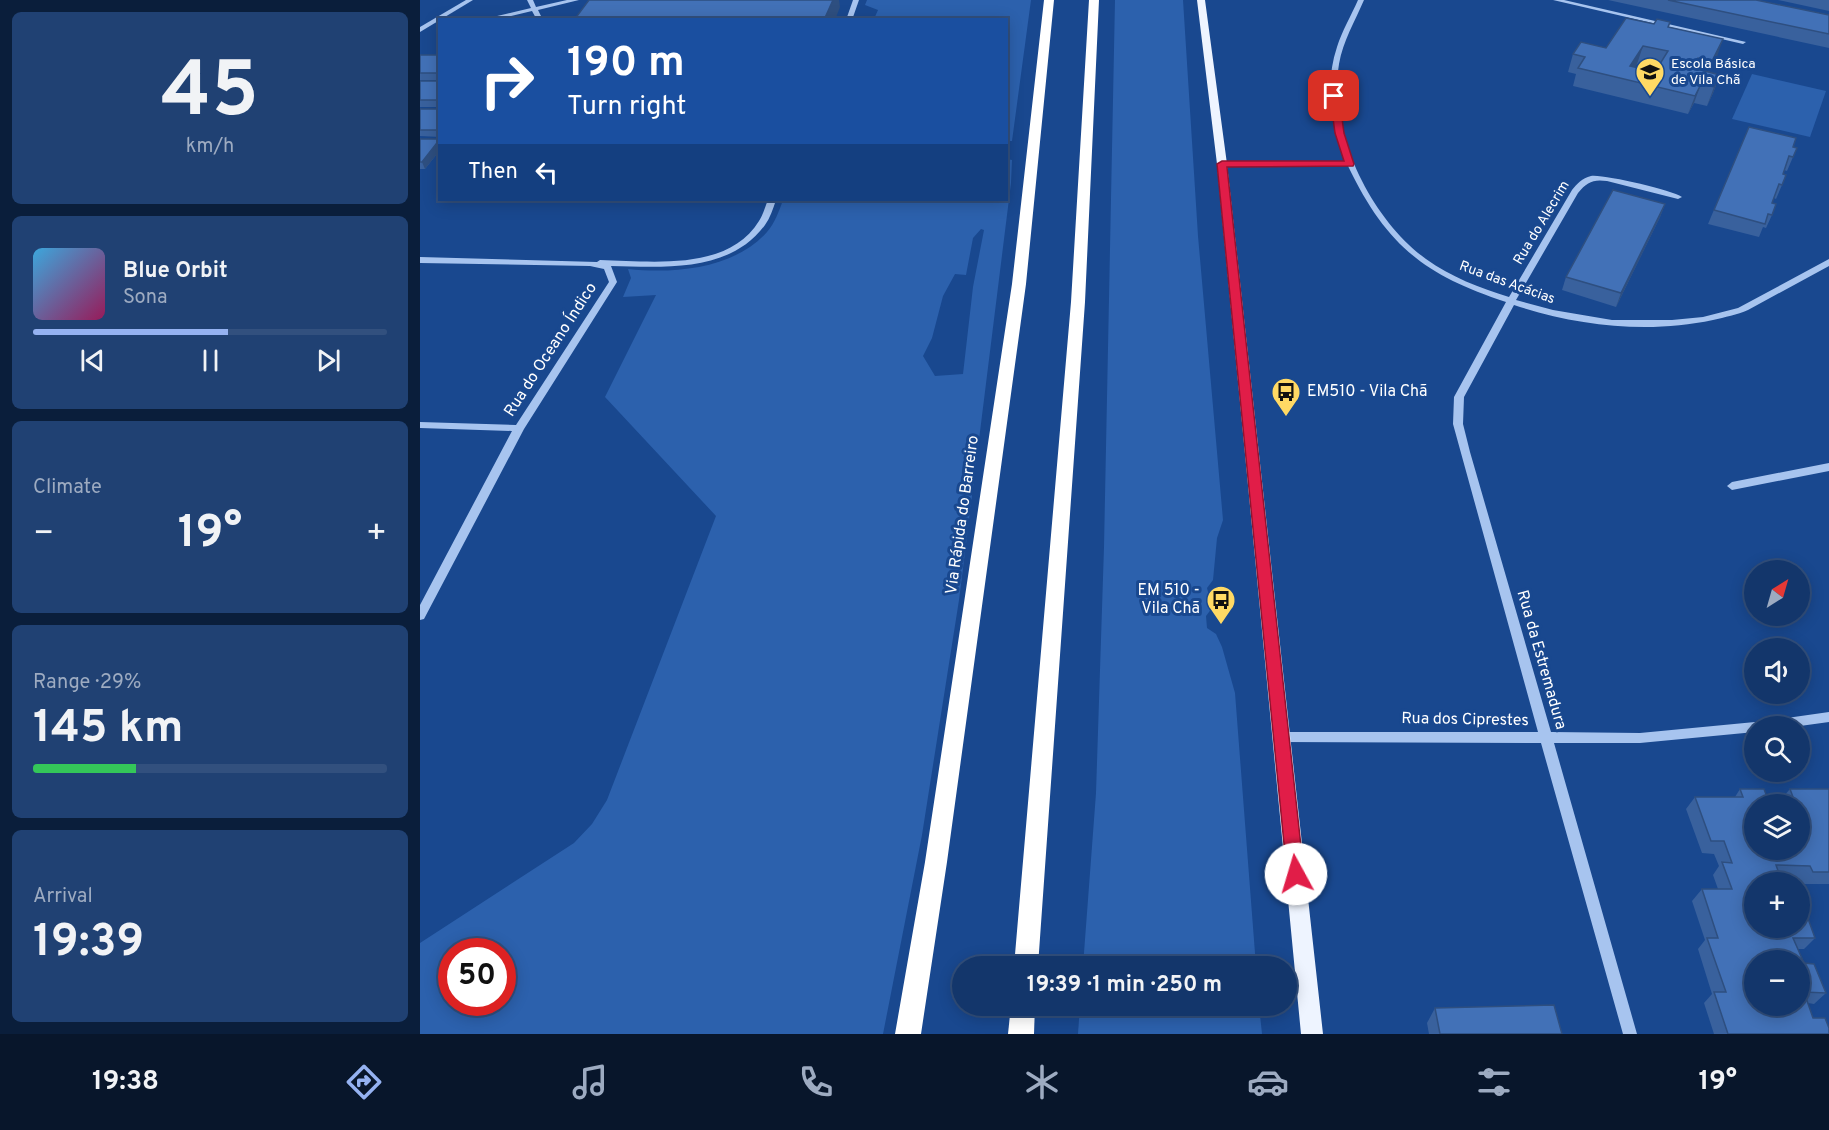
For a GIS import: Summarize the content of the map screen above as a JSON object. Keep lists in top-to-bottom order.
{
  "streets": {
    "highway": ["Via Rápida do Barreiro"],
    "street": [
      "Rua do Alecrim",
      "Rua das Acácias",
      "Rua do Oceano Índico",
      "Rua da Estremadura",
      "Rua dos Ciprestes"
    ]
  },
  "crossings": [
    ["Rua do Alecrim", "Rua das Acácias"],
    ["Rua do Alecrim", "Rua da Estremadura"],
    ["Rua das Acácias", "Rua da Estremadura"],
    ["Rua da Estremadura", "Rua dos Ciprestes"]
  ],
  "places": {
    "school or university": ["Escola Básica de Vila Chã"],
    "bus stop": ["EM510 - Vila Chã", "EM 510 - Vila Chã"]
  },
  "north": "top right",
  "page": {
    "tile": [
      ["45", "km/h"],
      "Climate",
      ["Range · 29%", "145 km"],
      ["Arrival", "19:39"]
    ],
    "turn": ["190 m", "Turn right"],
    "then": "Then",
    "song": ["Blue Orbit", "Sona"],
    "heat": ["−", "19°", "+"],
    "map_buttons": ["+", "−"],
    "limit": "50",
    "trip": "19:39 · 1 min · 250 m",
    "tabs": ["19:38", "19°"]
  }
}
